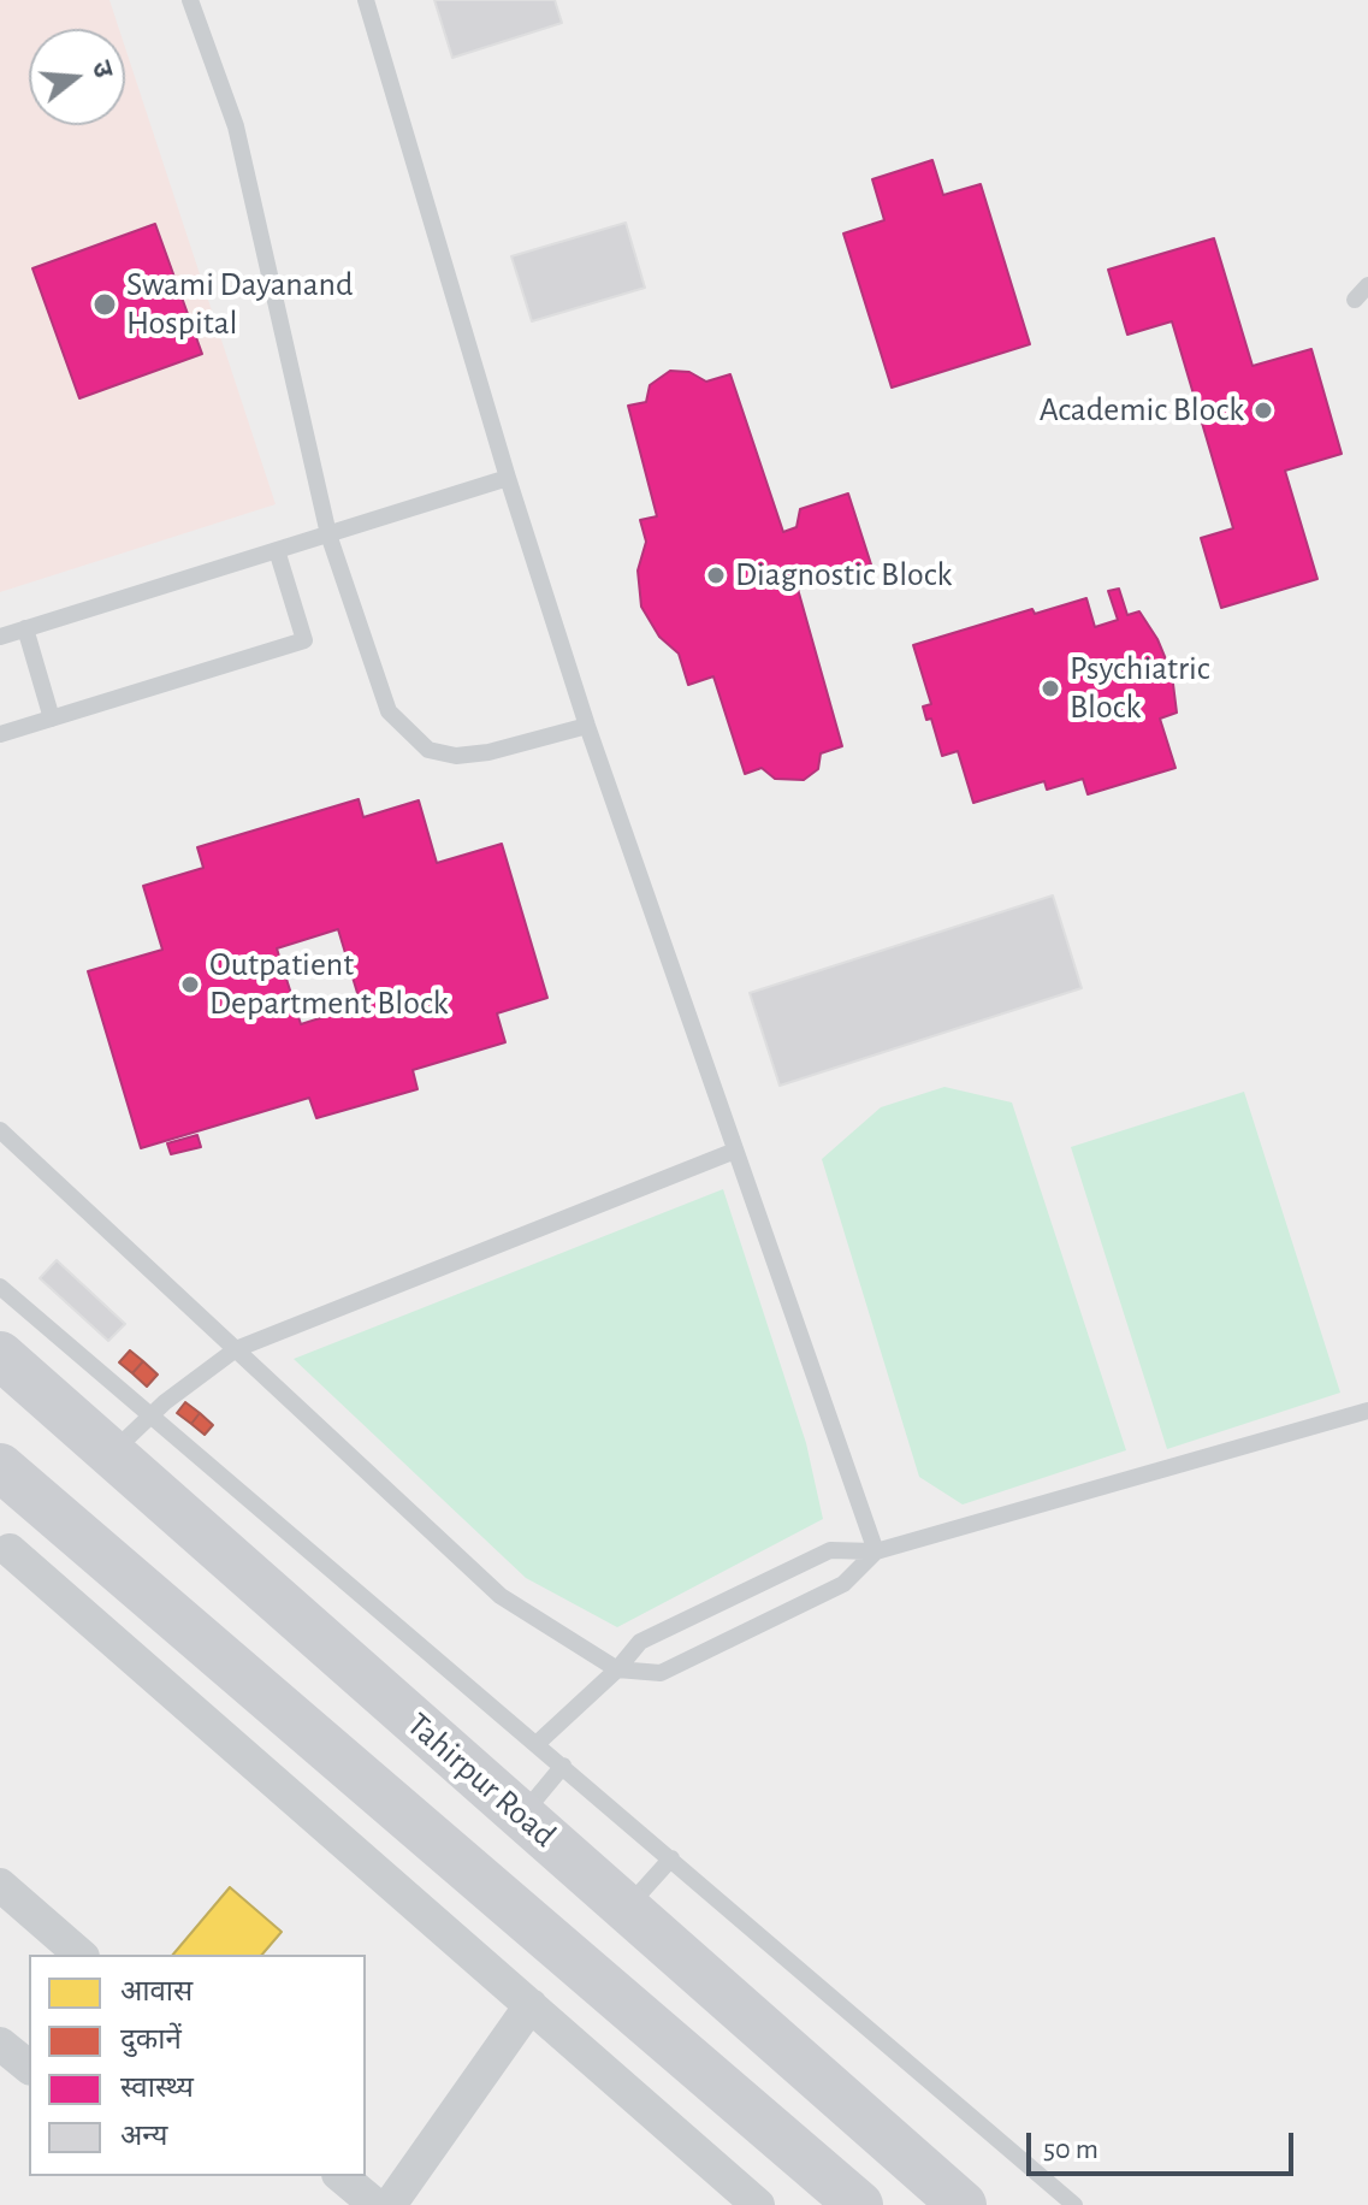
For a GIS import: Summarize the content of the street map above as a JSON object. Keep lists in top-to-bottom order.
{
  "streets": {
    "main road": ["Tahirpur Road"]
  },
  "places": [
    "Swami Dayanand Hospital",
    "Academic Block",
    "Diagnostic Block",
    "Psychiatric Block",
    "Outpatient Department Block"
  ],
  "legend": [
    "आवास",
    "दुकानें",
    "स्वास्थ्य",
    "अन्य"
  ],
  "scale_bar": "50 m",
  "north": "right"
}
